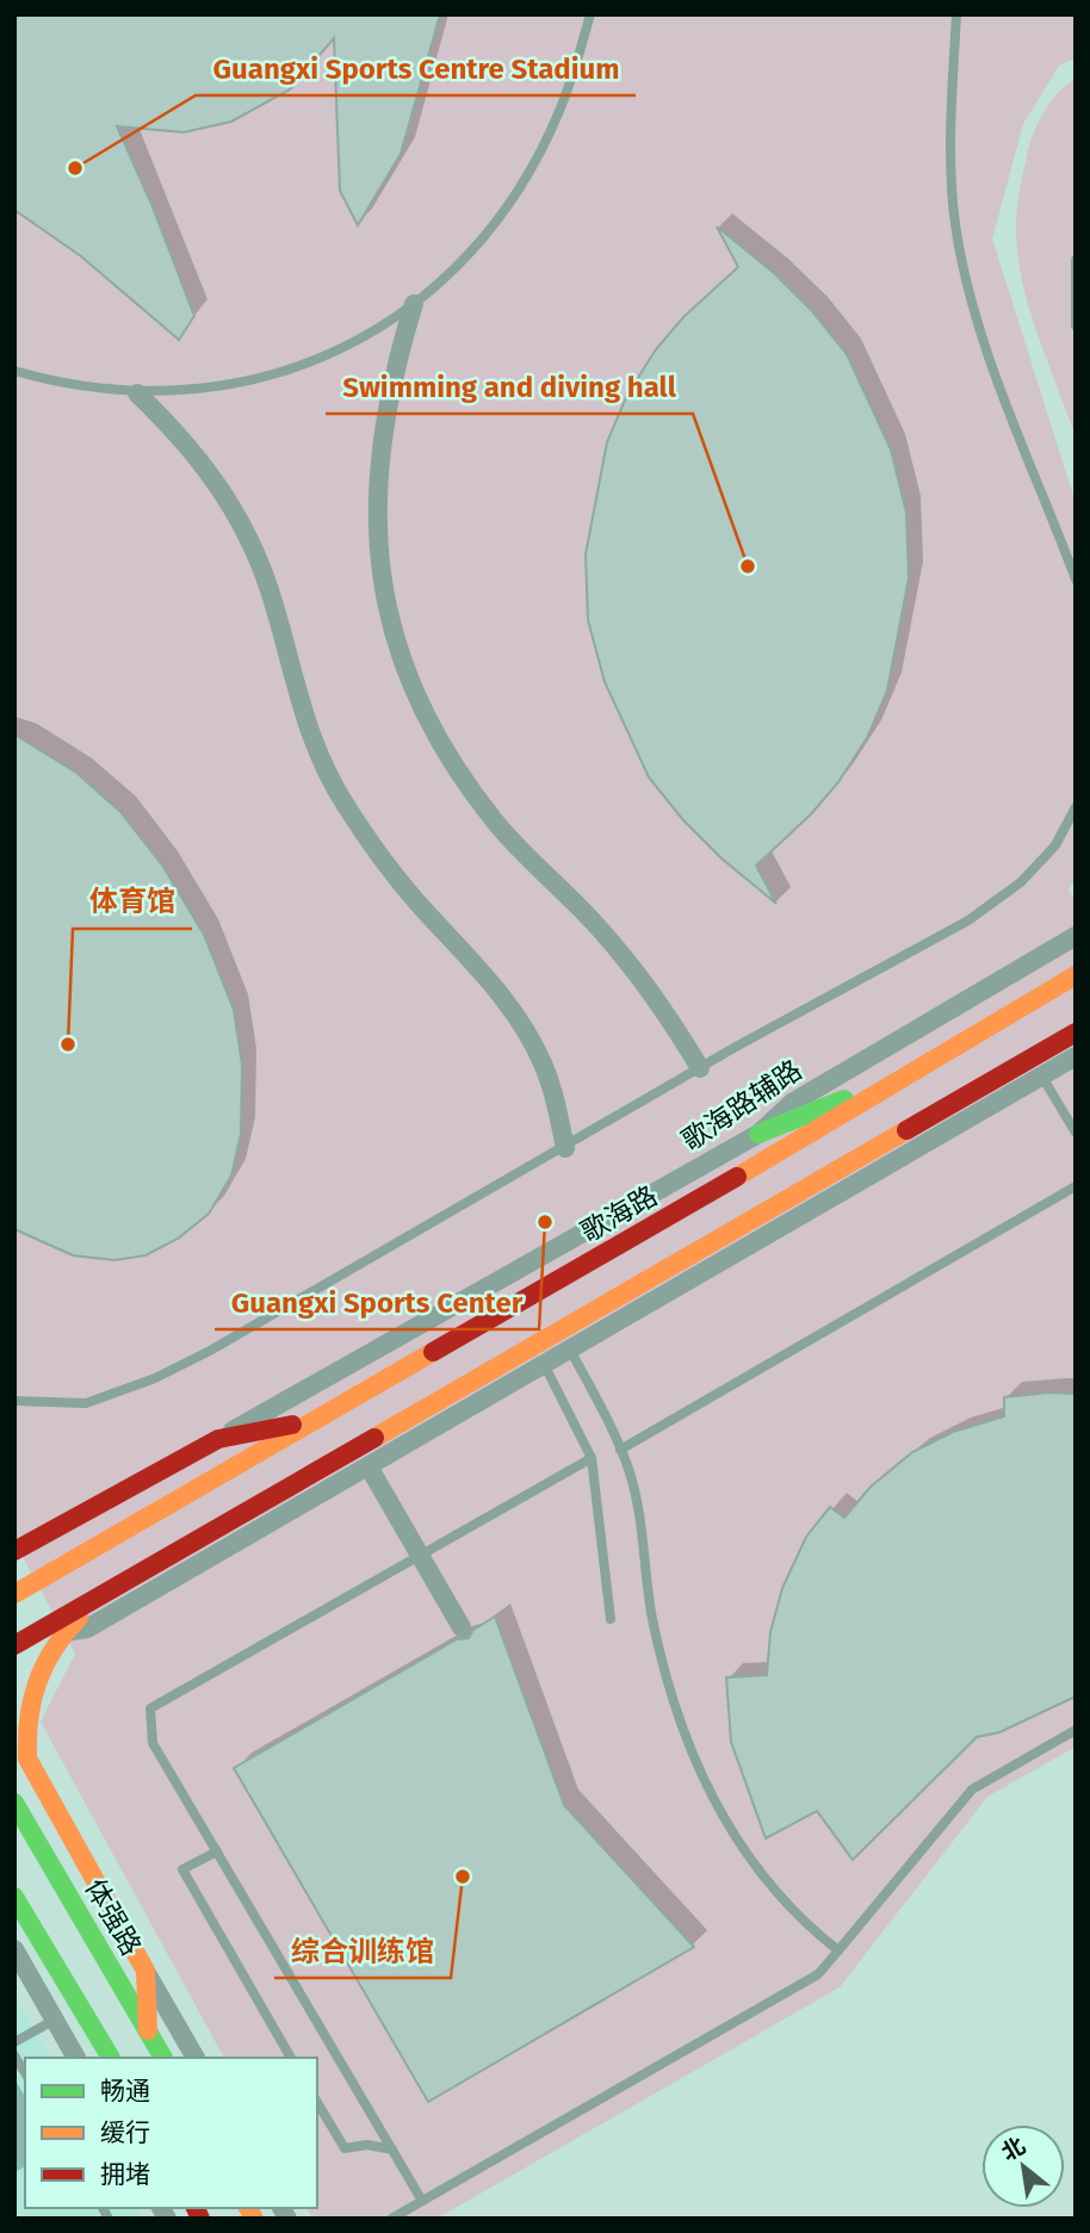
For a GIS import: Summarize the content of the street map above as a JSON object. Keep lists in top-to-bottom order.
{
  "streets": {
    "main road": ["歌海路", "体强路"],
    "street": ["歌海路辅路"]
  },
  "places": [
    "Guangxi Sports Centre Stadium",
    "Swimming and diving hall",
    "体育馆",
    "Guangxi Sports Center",
    "综合训练馆"
  ],
  "legend": ["畅通", "缓行", "拥堵"],
  "north": "top left"
}
